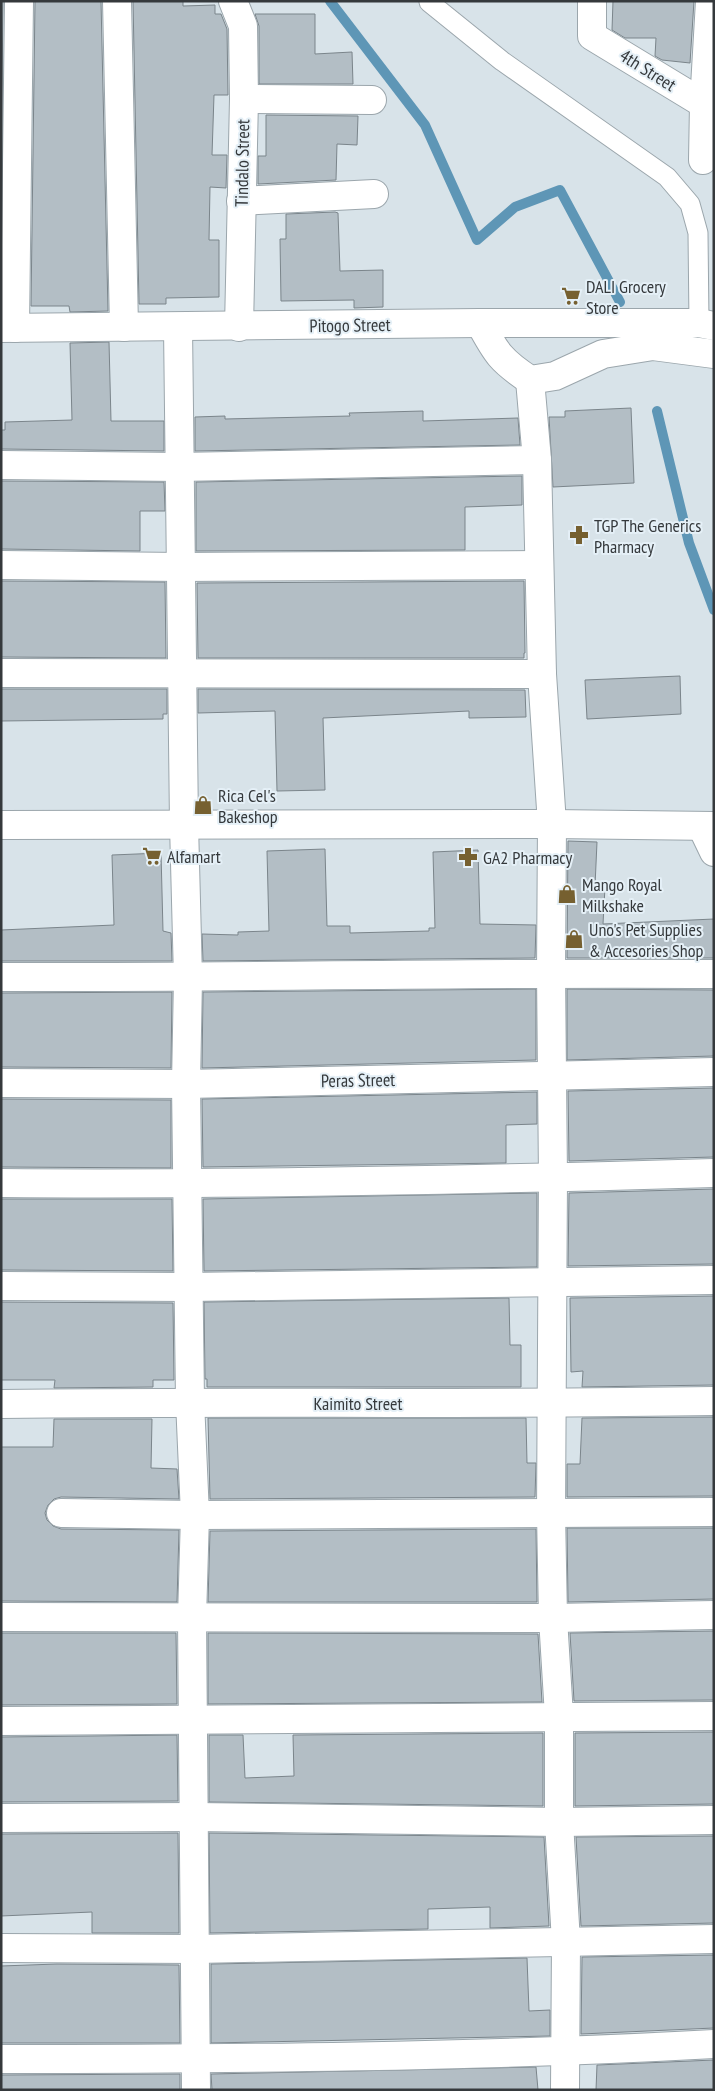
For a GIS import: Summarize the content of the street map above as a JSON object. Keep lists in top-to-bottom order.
{
  "streets": {
    "street": [
      "4th Street",
      "Tindalo Street",
      "Pitogo Street",
      "Peras Street",
      "Kaimito Street"
    ]
  },
  "crossings": [
    ["Tindalo Street", "Pitogo Street"]
  ],
  "places": {
    "supermarket": ["DALI Grocery Store", "Alfamart"],
    "pharmacy": ["TGP The Generics Pharmacy", "GA2 Pharmacy"],
    "shop": ["Rica Cel's Bakeshop", "Mango Royal Milkshake", "Uno's Pet Supplies & Accesories Shop"]
  }
}
